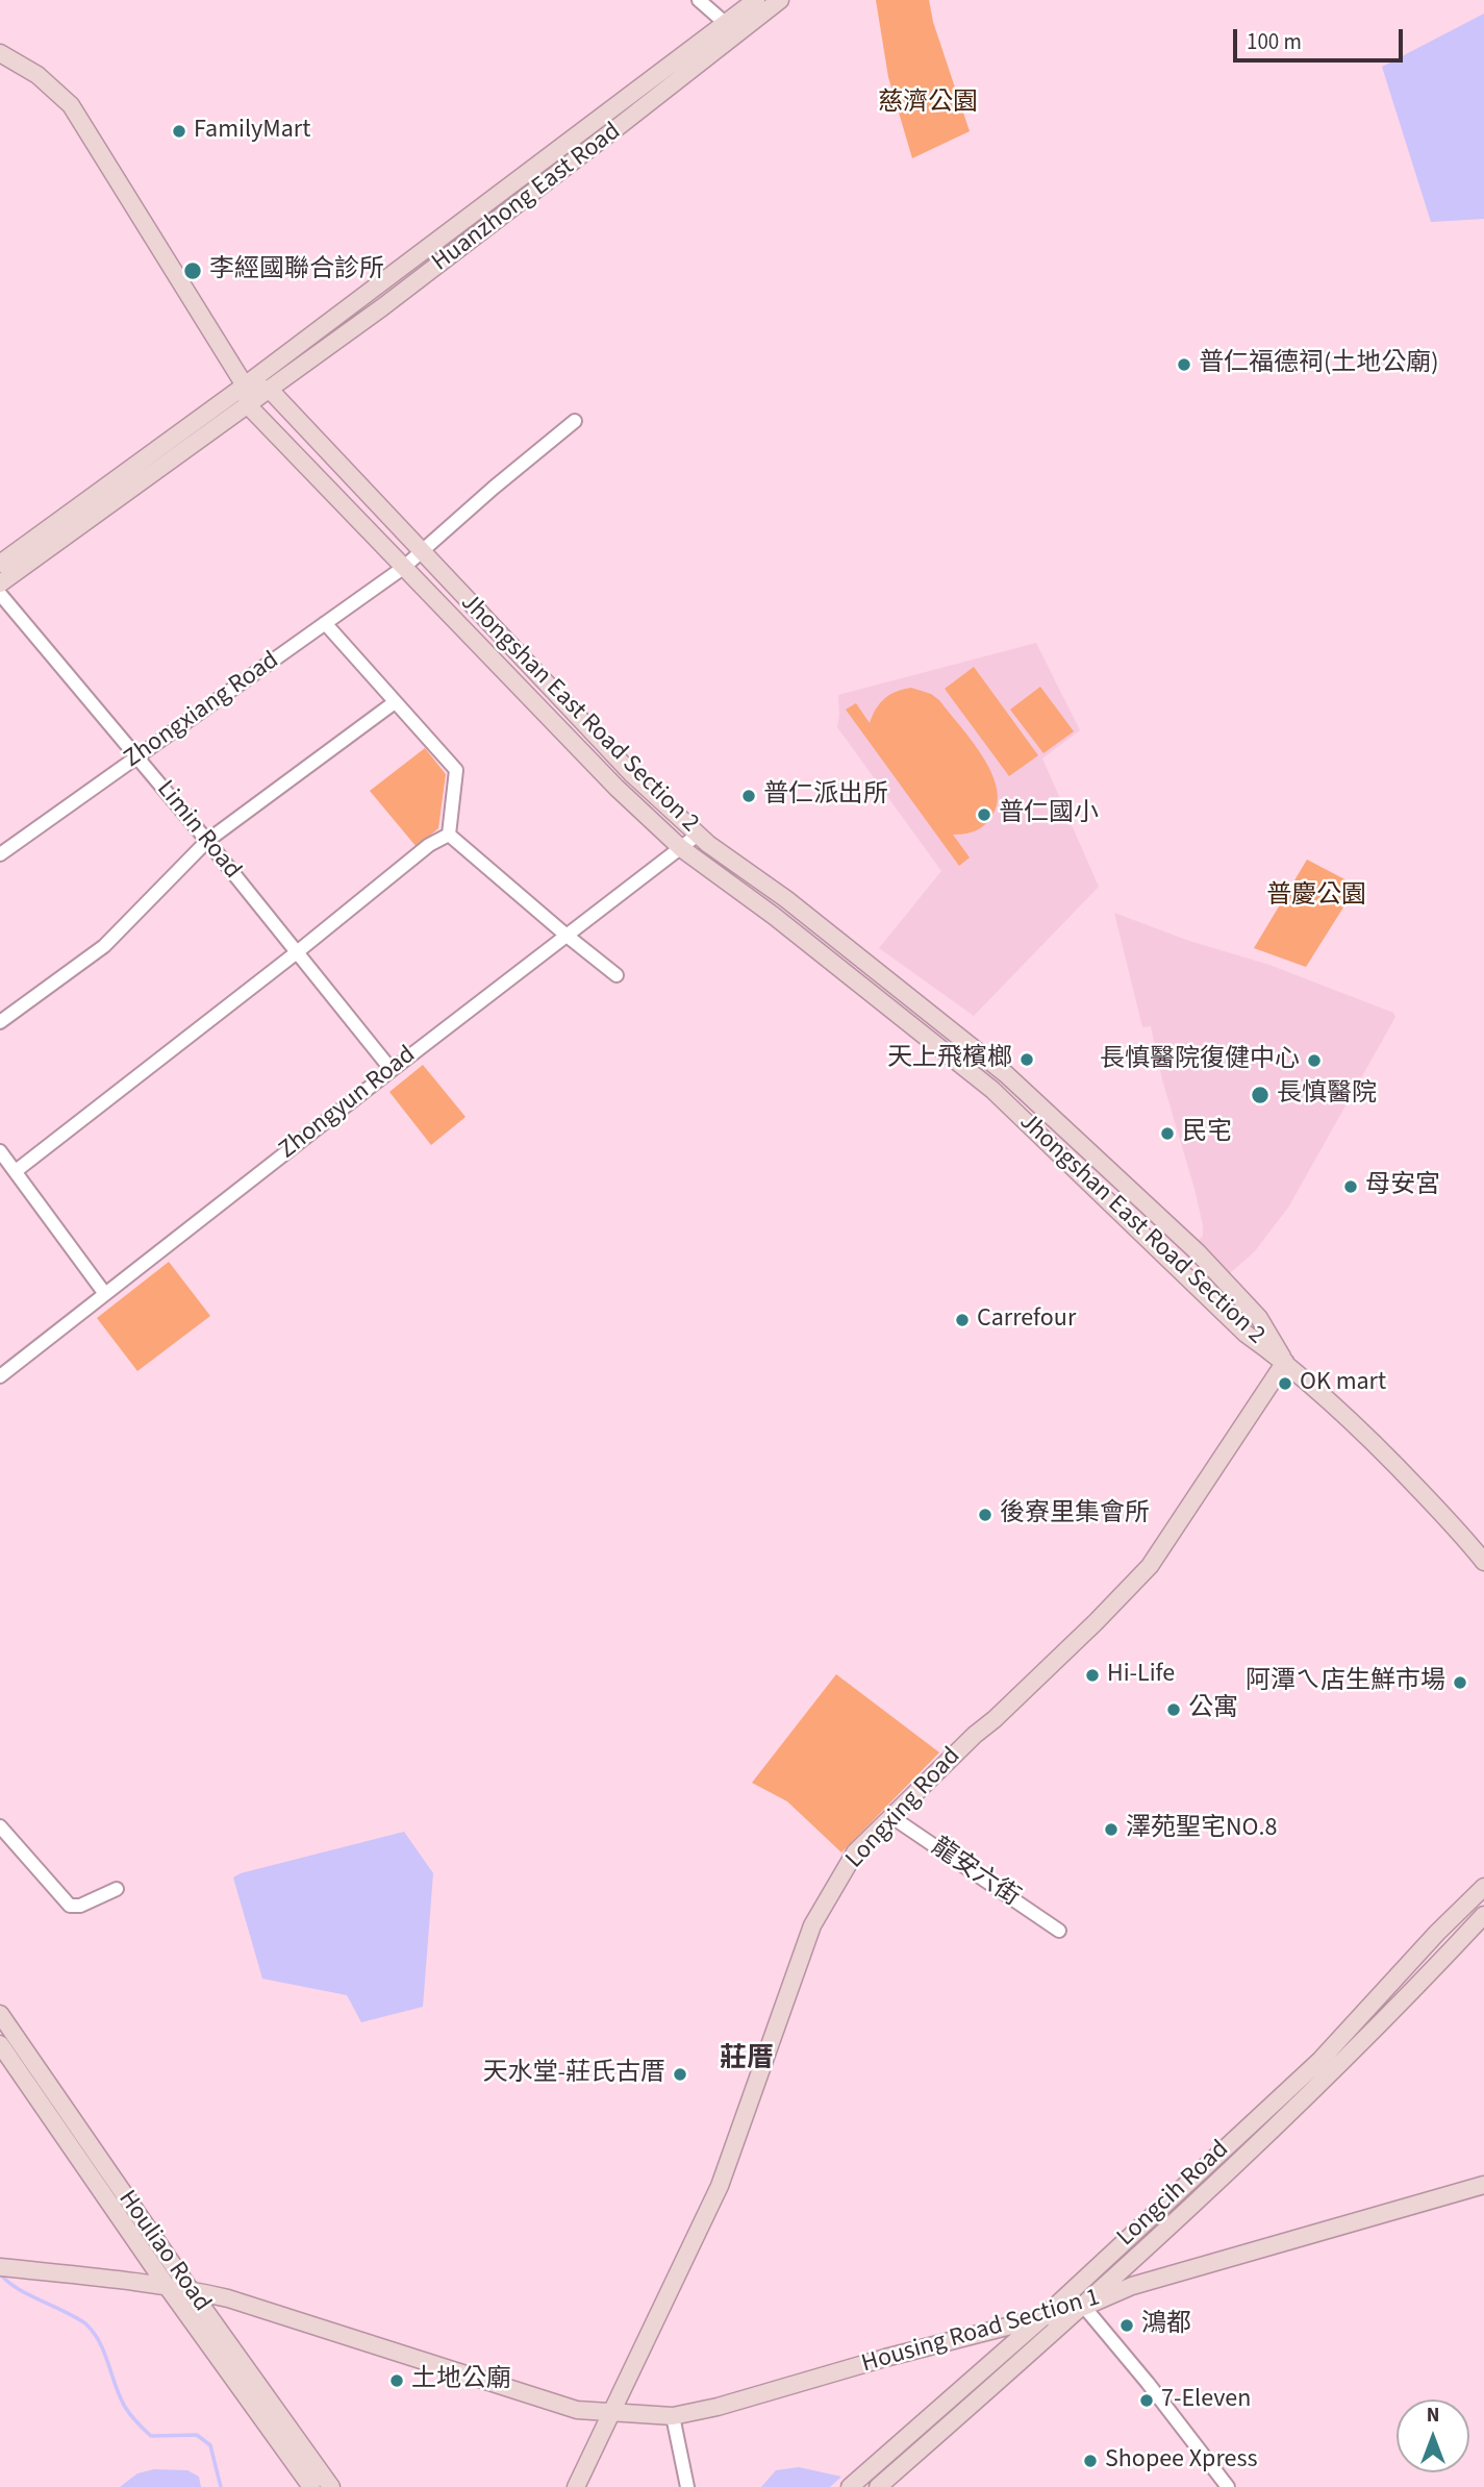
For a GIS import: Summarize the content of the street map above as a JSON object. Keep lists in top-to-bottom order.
{
  "streets": {
    "street": [
      "Huanzhong East Road",
      "Zhongxiang Road",
      "Jhongshan East Road Section 2",
      "Limin Road",
      "Zhongyun Road",
      "Longxing Road",
      "龍安六街",
      "Longcih Road",
      "Houliao Road",
      "Housing Road Section 1"
    ]
  },
  "crossings": [
    ["Huanzhong East Road", "Jhongshan East Road Section 2"],
    ["Zhongxiang Road", "Jhongshan East Road Section 2"],
    ["Zhongxiang Road", "Limin Road"],
    ["Jhongshan East Road Section 2", "Zhongyun Road"],
    ["Jhongshan East Road Section 2", "Longxing Road"],
    ["Limin Road", "Zhongyun Road"],
    ["Longxing Road", "龍安六街"],
    ["Longxing Road", "Housing Road Section 1"],
    ["Longcih Road", "Housing Road Section 1"],
    ["Houliao Road", "Housing Road Section 1"]
  ],
  "districts": ["莊厝"],
  "parks": ["慈濟公園", "普慶公園"],
  "places": [
    "FamilyMart",
    "李經國聯合診所",
    "普仁福德祠(土地公廟)",
    "普仁派出所",
    "普仁國小",
    "天上飛檳榔",
    "長慎醫院復健中心",
    "長慎醫院",
    "民宅",
    "母安宮",
    "Carrefour",
    "OK mart",
    "後寮里集會所",
    "Hi-Life",
    "阿潭ㄟ店生鮮市場",
    "公寓",
    "澤苑聖宅NO.8",
    "天水堂-莊氏古厝",
    "鴻都",
    "土地公廟",
    "7-Eleven",
    "Shopee Xpress"
  ],
  "scale_bar": "100 m",
  "north": "top"
}
